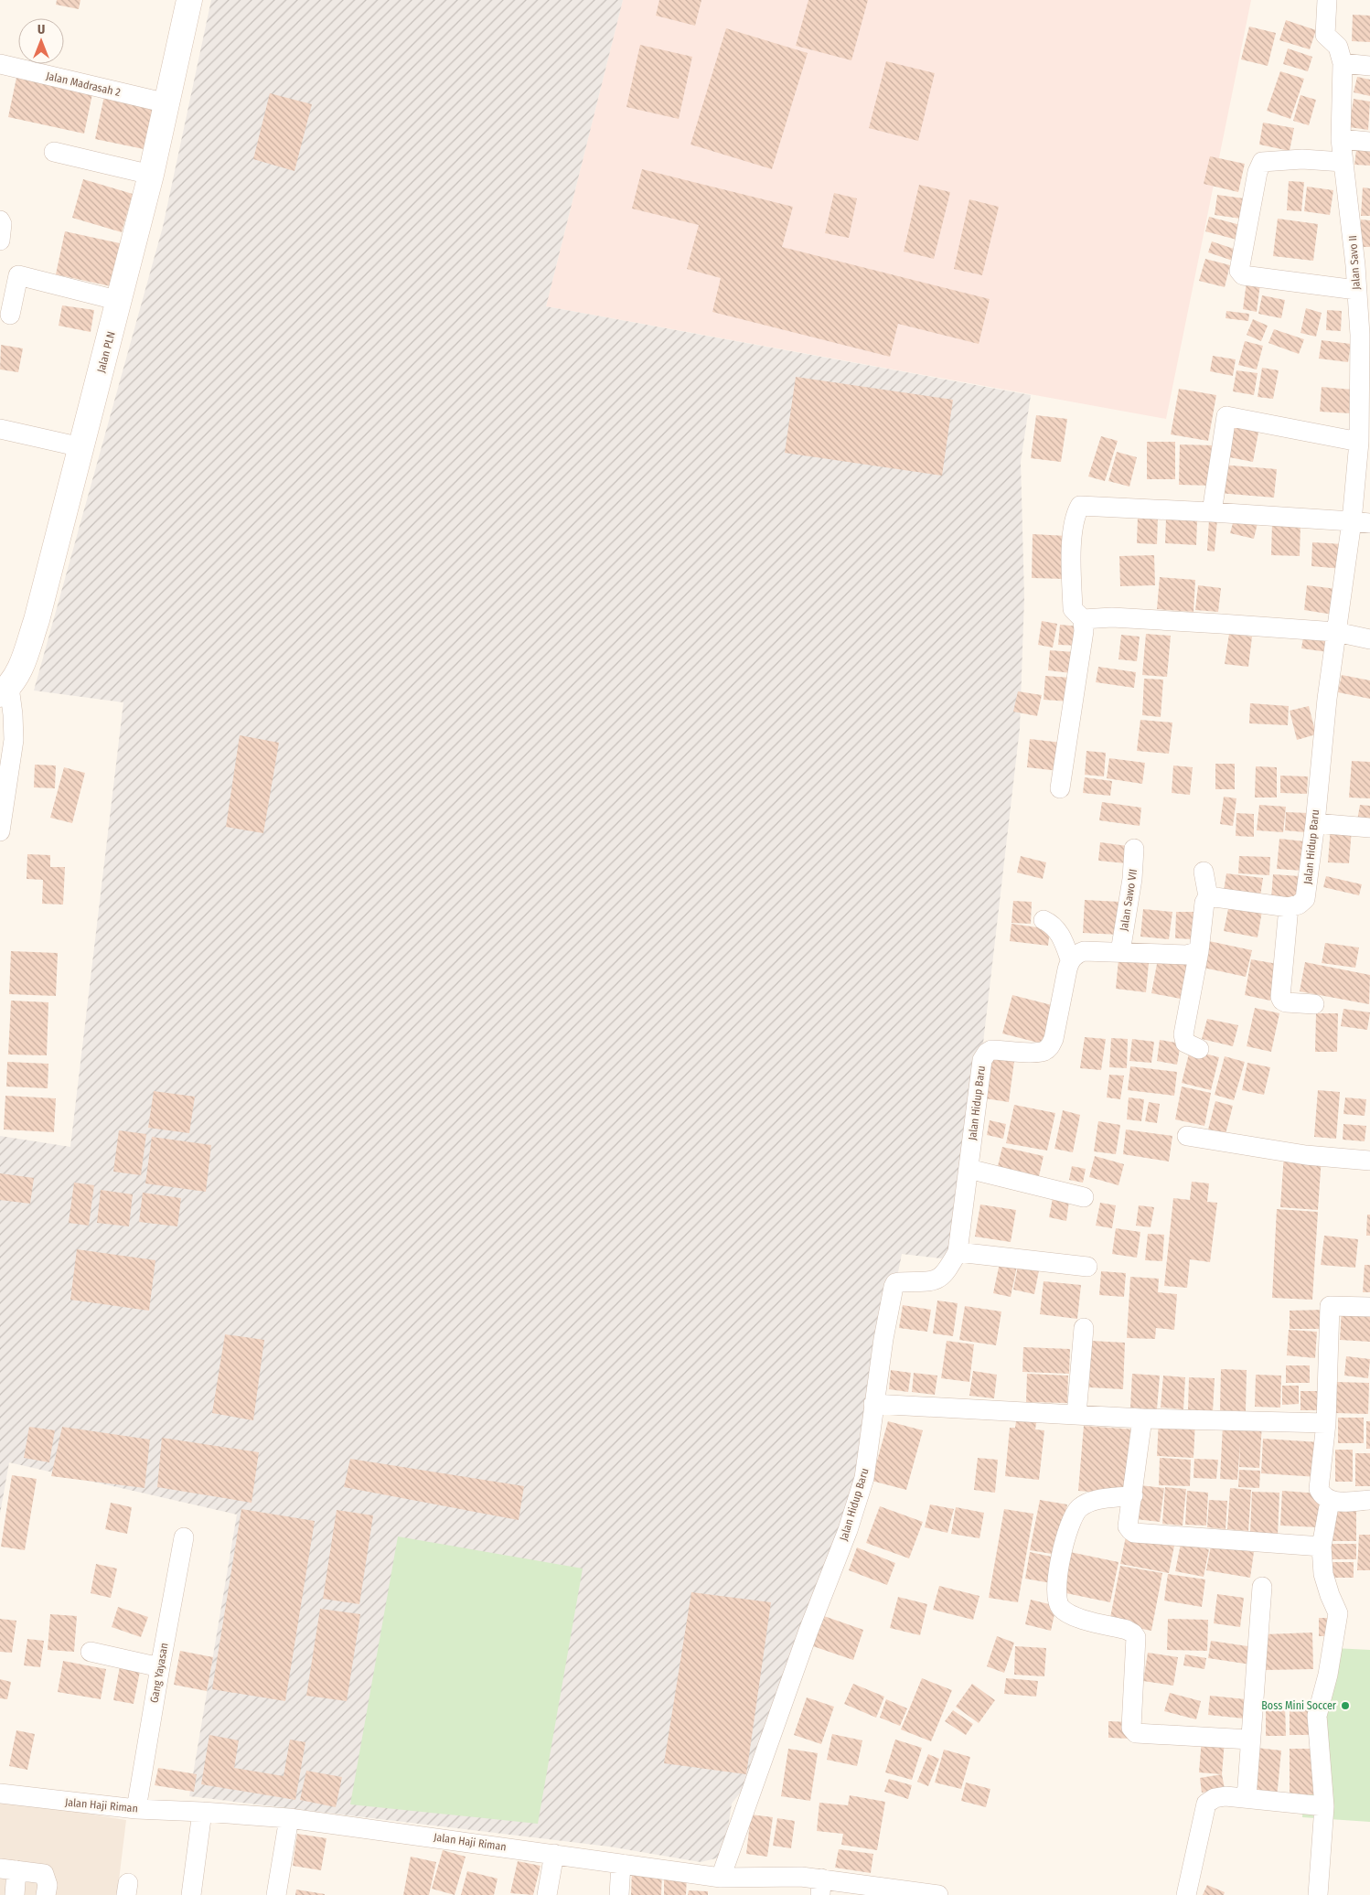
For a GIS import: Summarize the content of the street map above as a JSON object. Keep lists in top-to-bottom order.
{
  "streets": {
    "street": [
      "Jalan Madrasah 2",
      "Jalan Savo II",
      "Jalan PLN",
      "Jalan Hidup Baru",
      "Jalan Sawo VII",
      "Gang Yayasan",
      "Jalan Haji Riman"
    ]
  },
  "crossings": [
    ["Jalan Madrasah 2", "Jalan PLN"],
    ["Jalan Savo II", "Jalan Hidup Baru"],
    ["Jalan Hidup Baru", "Jalan Haji Riman"],
    ["Gang Yayasan", "Jalan Haji Riman"]
  ],
  "places": ["Boss Mini Soccer"],
  "north": "top"
}
